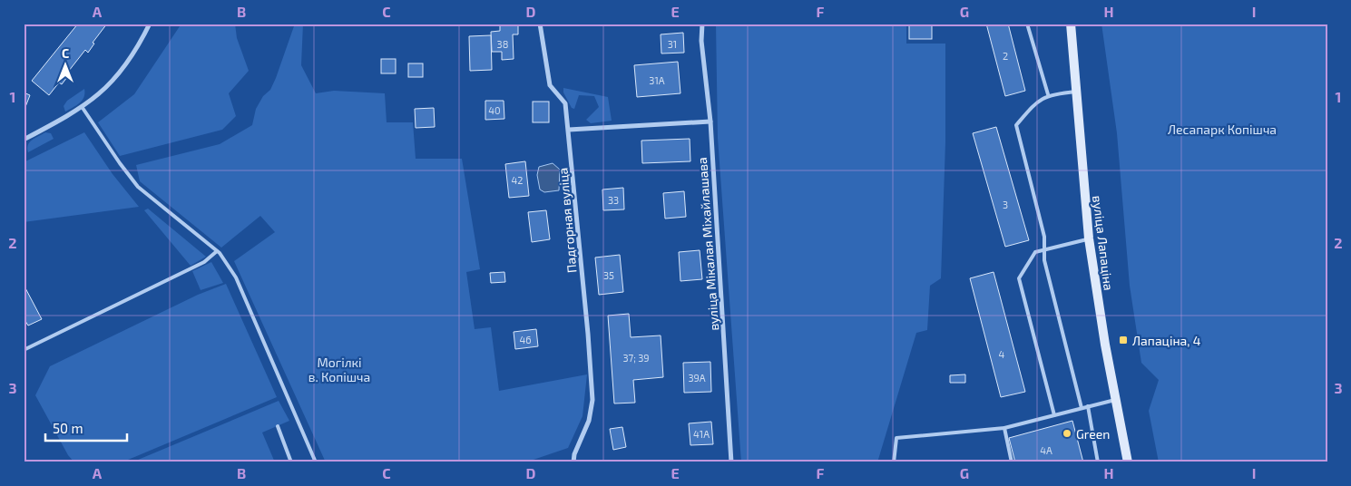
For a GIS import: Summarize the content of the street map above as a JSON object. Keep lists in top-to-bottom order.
{
  "streets": {
    "main road": ["вуліца Лапаціна"],
    "street": ["Падгорная вуліца", "вуліца Мікалая Міхайлашава"]
  },
  "parks": ["Лесапарк Копішча", "Могілкі в. Копішча"],
  "places": {
    "transit": ["Лапаціна, 4"],
    "other": ["Green"]
  },
  "house_numbers": [
    "38",
    "31",
    "2",
    "31А",
    "40",
    "42",
    "33",
    "3",
    "35",
    "46",
    "4",
    "37; 39",
    "39А",
    "41А",
    "4А"
  ],
  "scale_bar": "50 m",
  "north": "top",
  "grid": {
    "columns": [
      "A",
      "B",
      "C",
      "D",
      "E",
      "F",
      "G",
      "H",
      "I"
    ],
    "rows": ["1", "2", "3"]
  }
}
